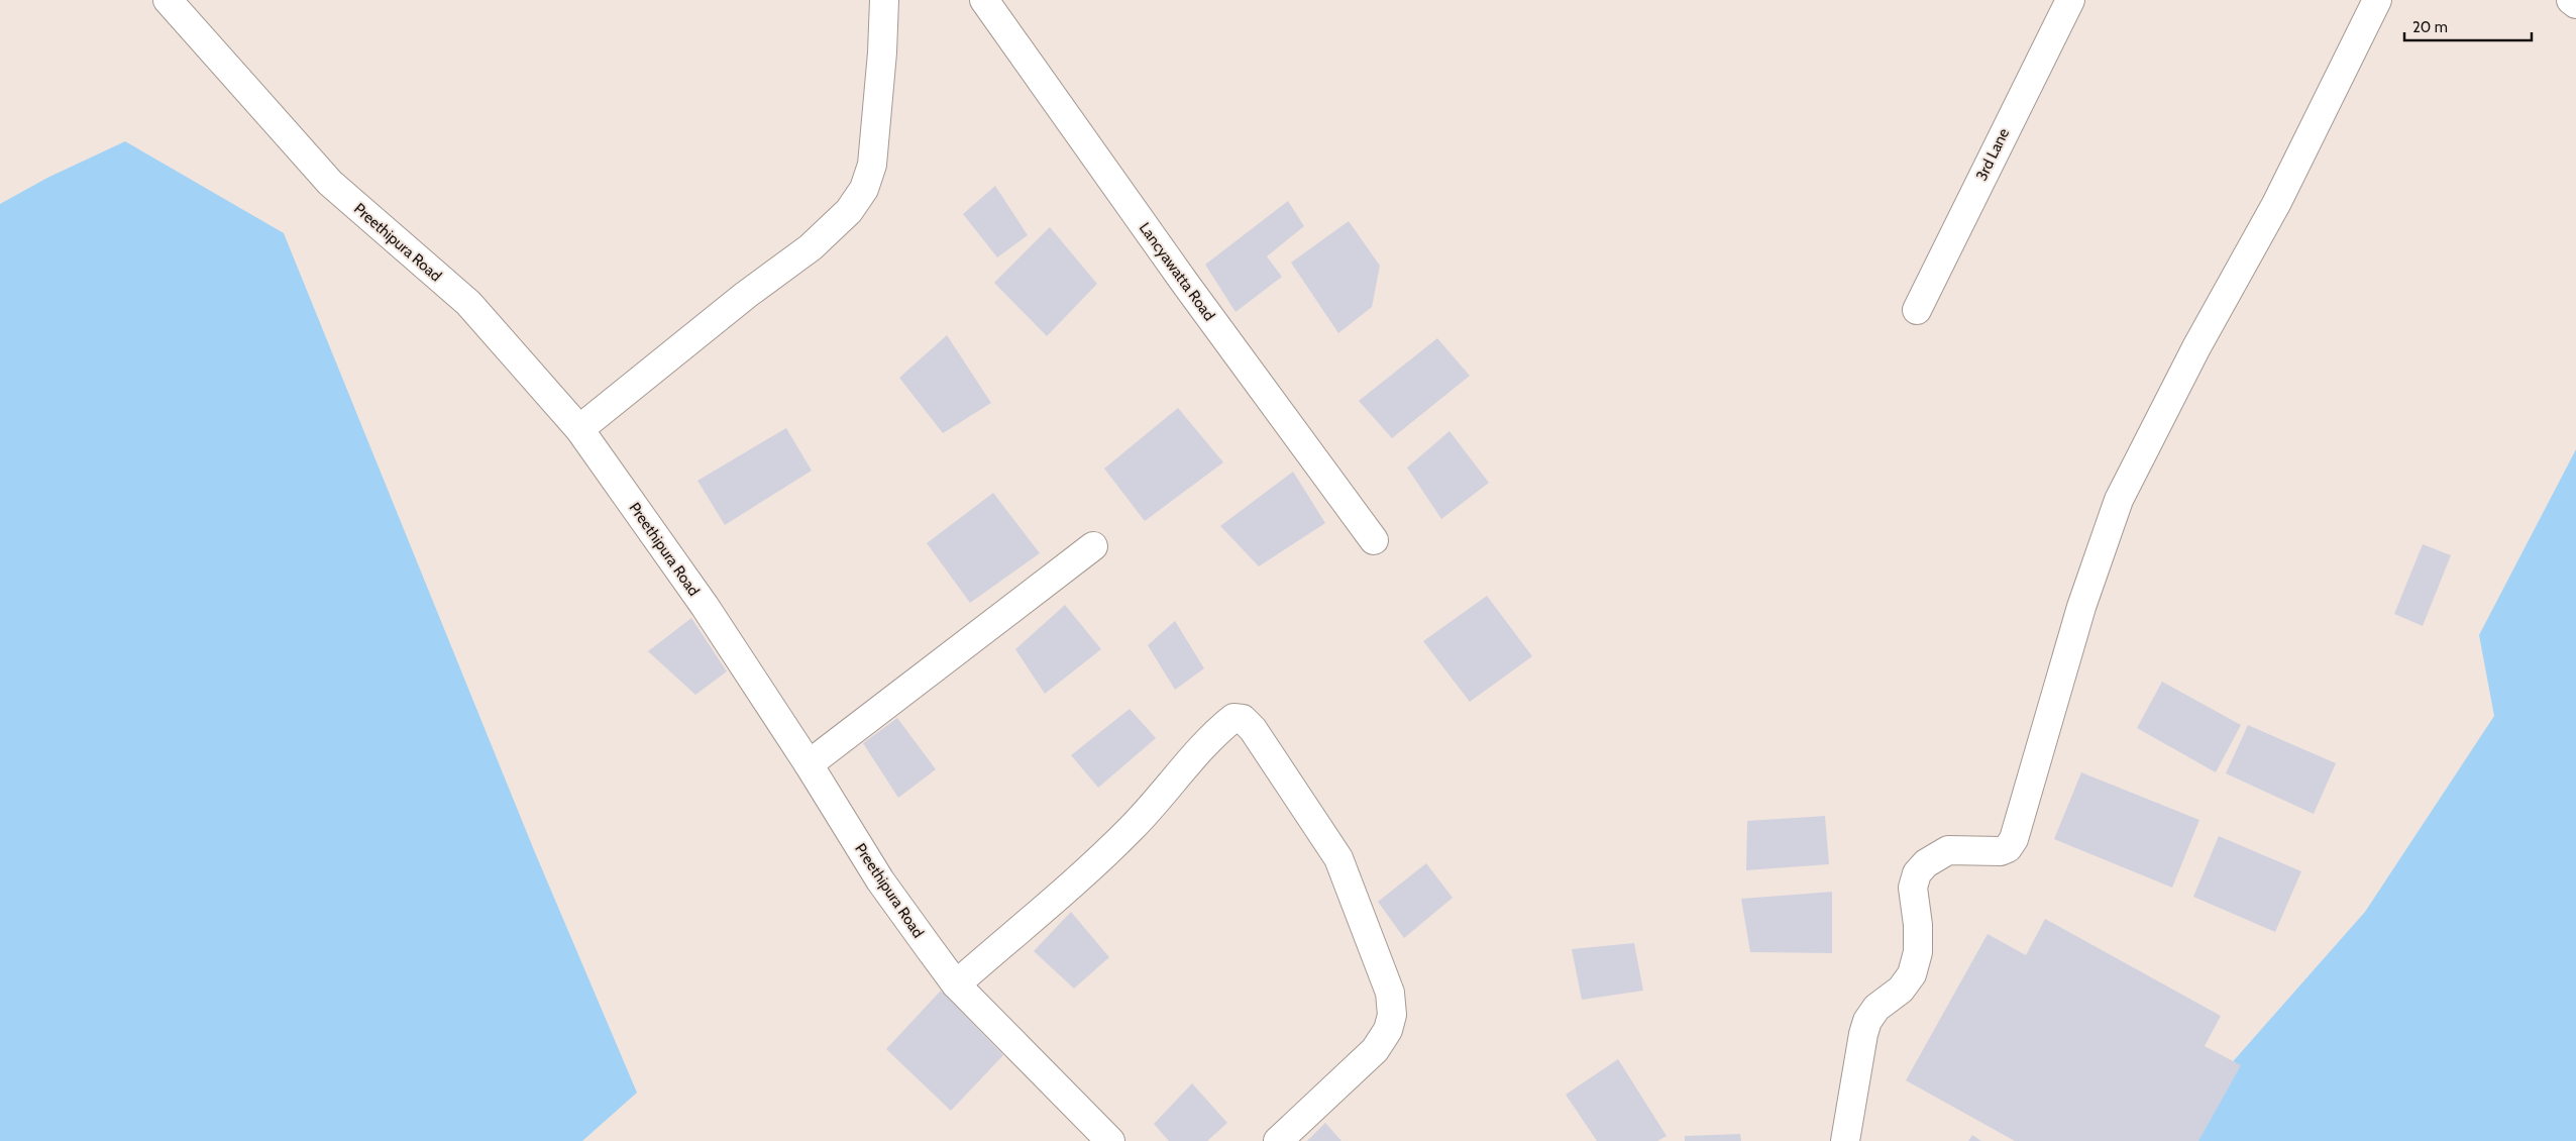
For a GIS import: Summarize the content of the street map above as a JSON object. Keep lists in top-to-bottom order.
{
  "streets": {
    "street": ["3rd Lane", "Preethipura Road", "Lancyawatta Road"]
  },
  "scale_bar": "20 m"
}
